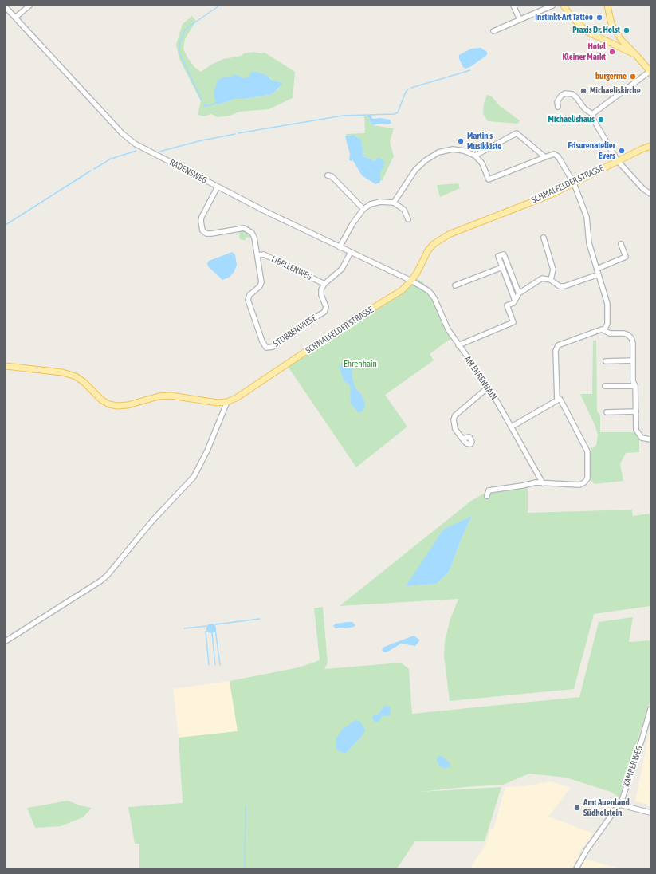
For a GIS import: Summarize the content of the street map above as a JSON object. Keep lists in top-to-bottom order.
{
  "streets": {
    "main road": ["SCHMALFELDER STRASSE"],
    "street": [
      "RADENSWEG",
      "LIBELLENWEG",
      "STUBBENWIESE",
      "AM EHRENHAIN",
      "KAMPER WEG"
    ]
  },
  "crossings": [
    ["RADENSWEG", "SCHMALFELDER STRASSE"],
    ["RADENSWEG", "STUBBENWIESE"],
    ["RADENSWEG", "AM EHRENHAIN"],
    ["SCHMALFELDER STRASSE", "AM EHRENHAIN"],
    ["LIBELLENWEG", "STUBBENWIESE"]
  ],
  "parks": ["Ehrenhain"],
  "places": [
    "Instinkt-Art Tattoo",
    "Praxis Dr. Holst",
    "Hotel Kleiner Markt",
    "burgerme",
    "Michaeliskirche",
    "Michaelishaus",
    "Martin's Musikkiste",
    "Frisurenatelier Evers",
    "Amt Auenland Südholstein"
  ]
}
